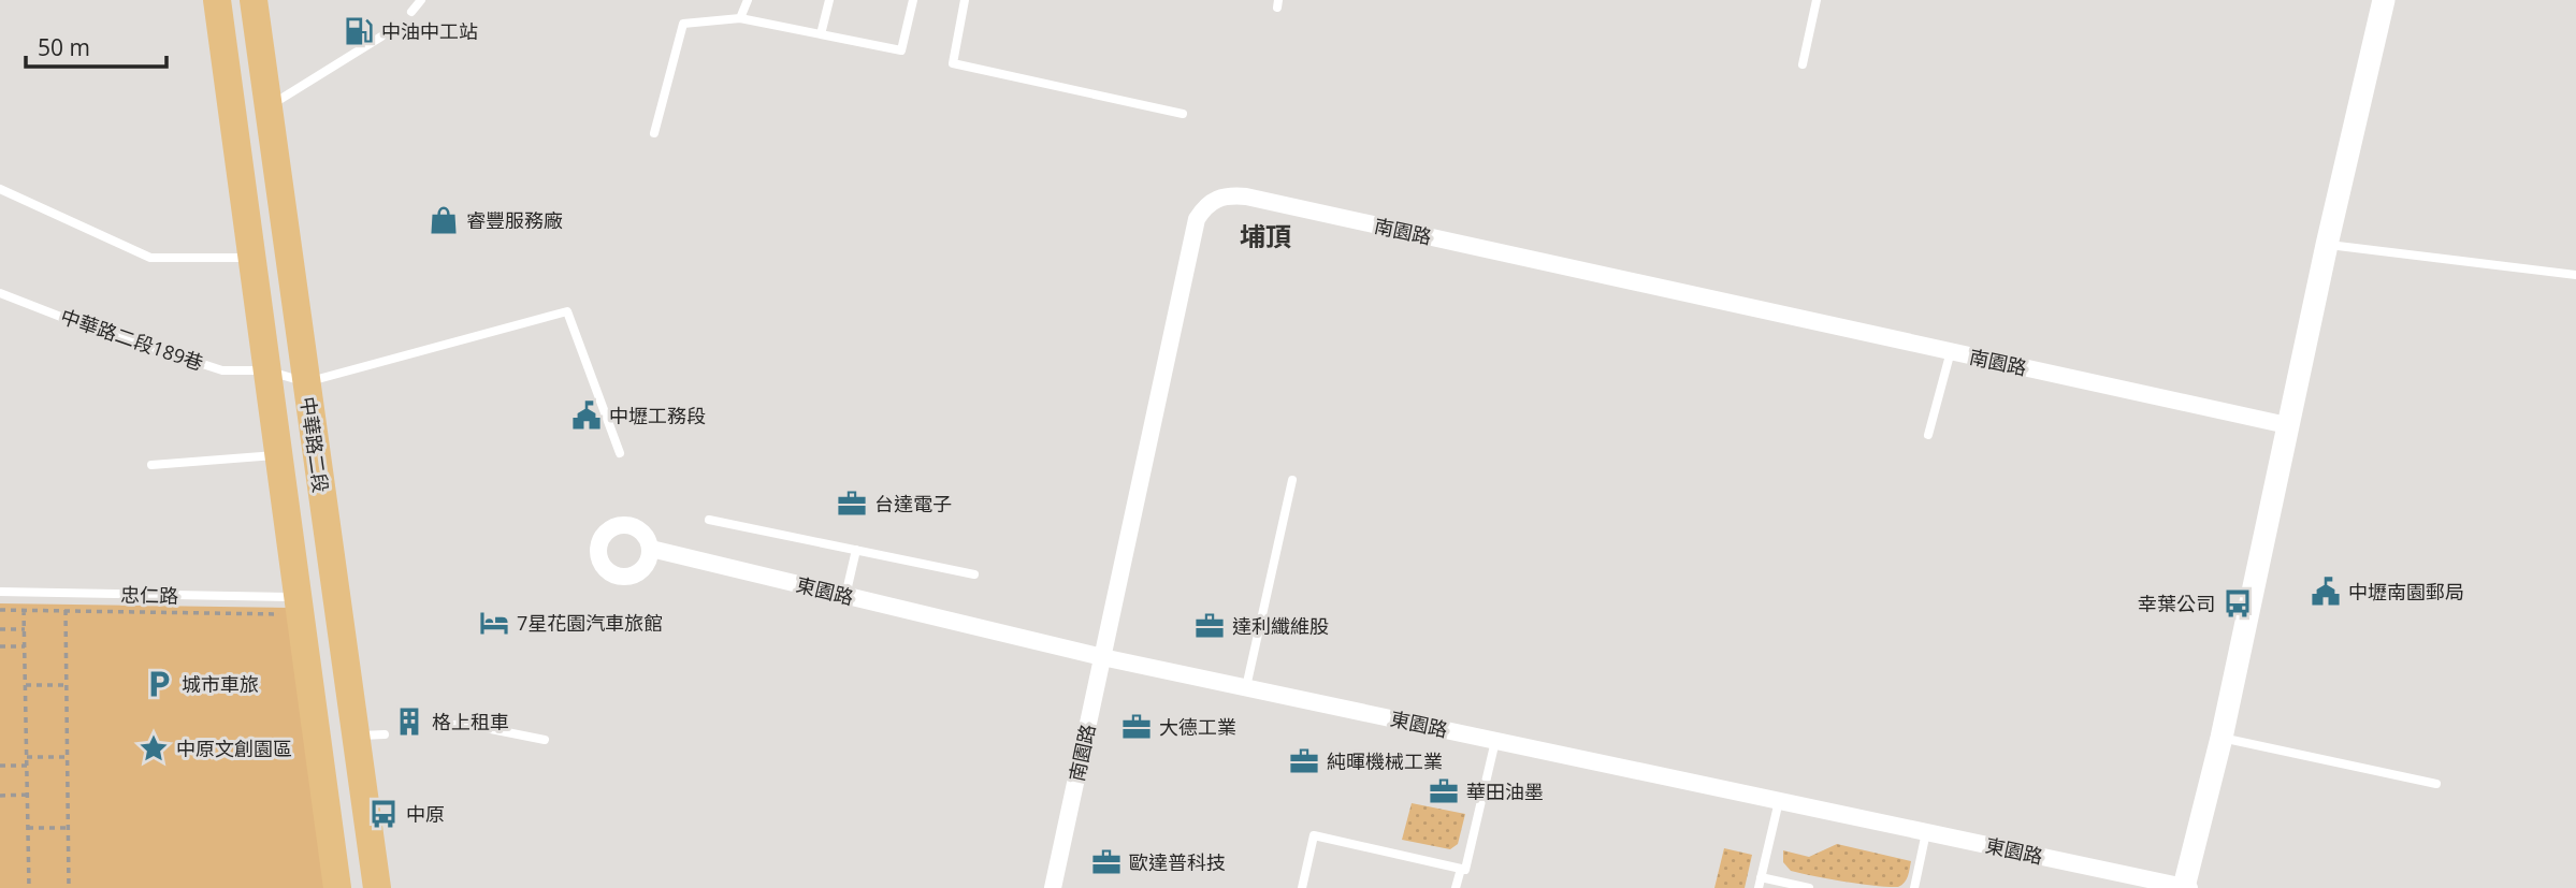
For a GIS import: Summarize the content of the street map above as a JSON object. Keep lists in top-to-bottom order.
{
  "streets": {
    "main road": ["中華路二段"],
    "street": ["南園路", "東園路"],
    "lane": ["中華路二段189巷", "忠仁路"]
  },
  "crossings": [
    ["南園路", "東園路"],
    ["中華路二段189巷", "中華路二段"],
    ["中華路二段", "忠仁路"]
  ],
  "districts": ["埔頂"],
  "places": {
    "fuel station": ["中油中工站"],
    "shop": ["睿豐服務廠"],
    "public building": ["中壢工務段", "中壢南園郵局"],
    "office": [
      "台達電子",
      "達利纖維股",
      "大德工業",
      "純暉機械工業",
      "華田油墨",
      "歐達普科技"
    ],
    "bus stop": ["幸葉公司", "中原"],
    "hotel": ["7星花園汽車旅館"],
    "parking": ["城市車旅"],
    "building": ["格上租車"],
    "place": ["中原文創園區"]
  },
  "scale_bar": "50 m"
}
